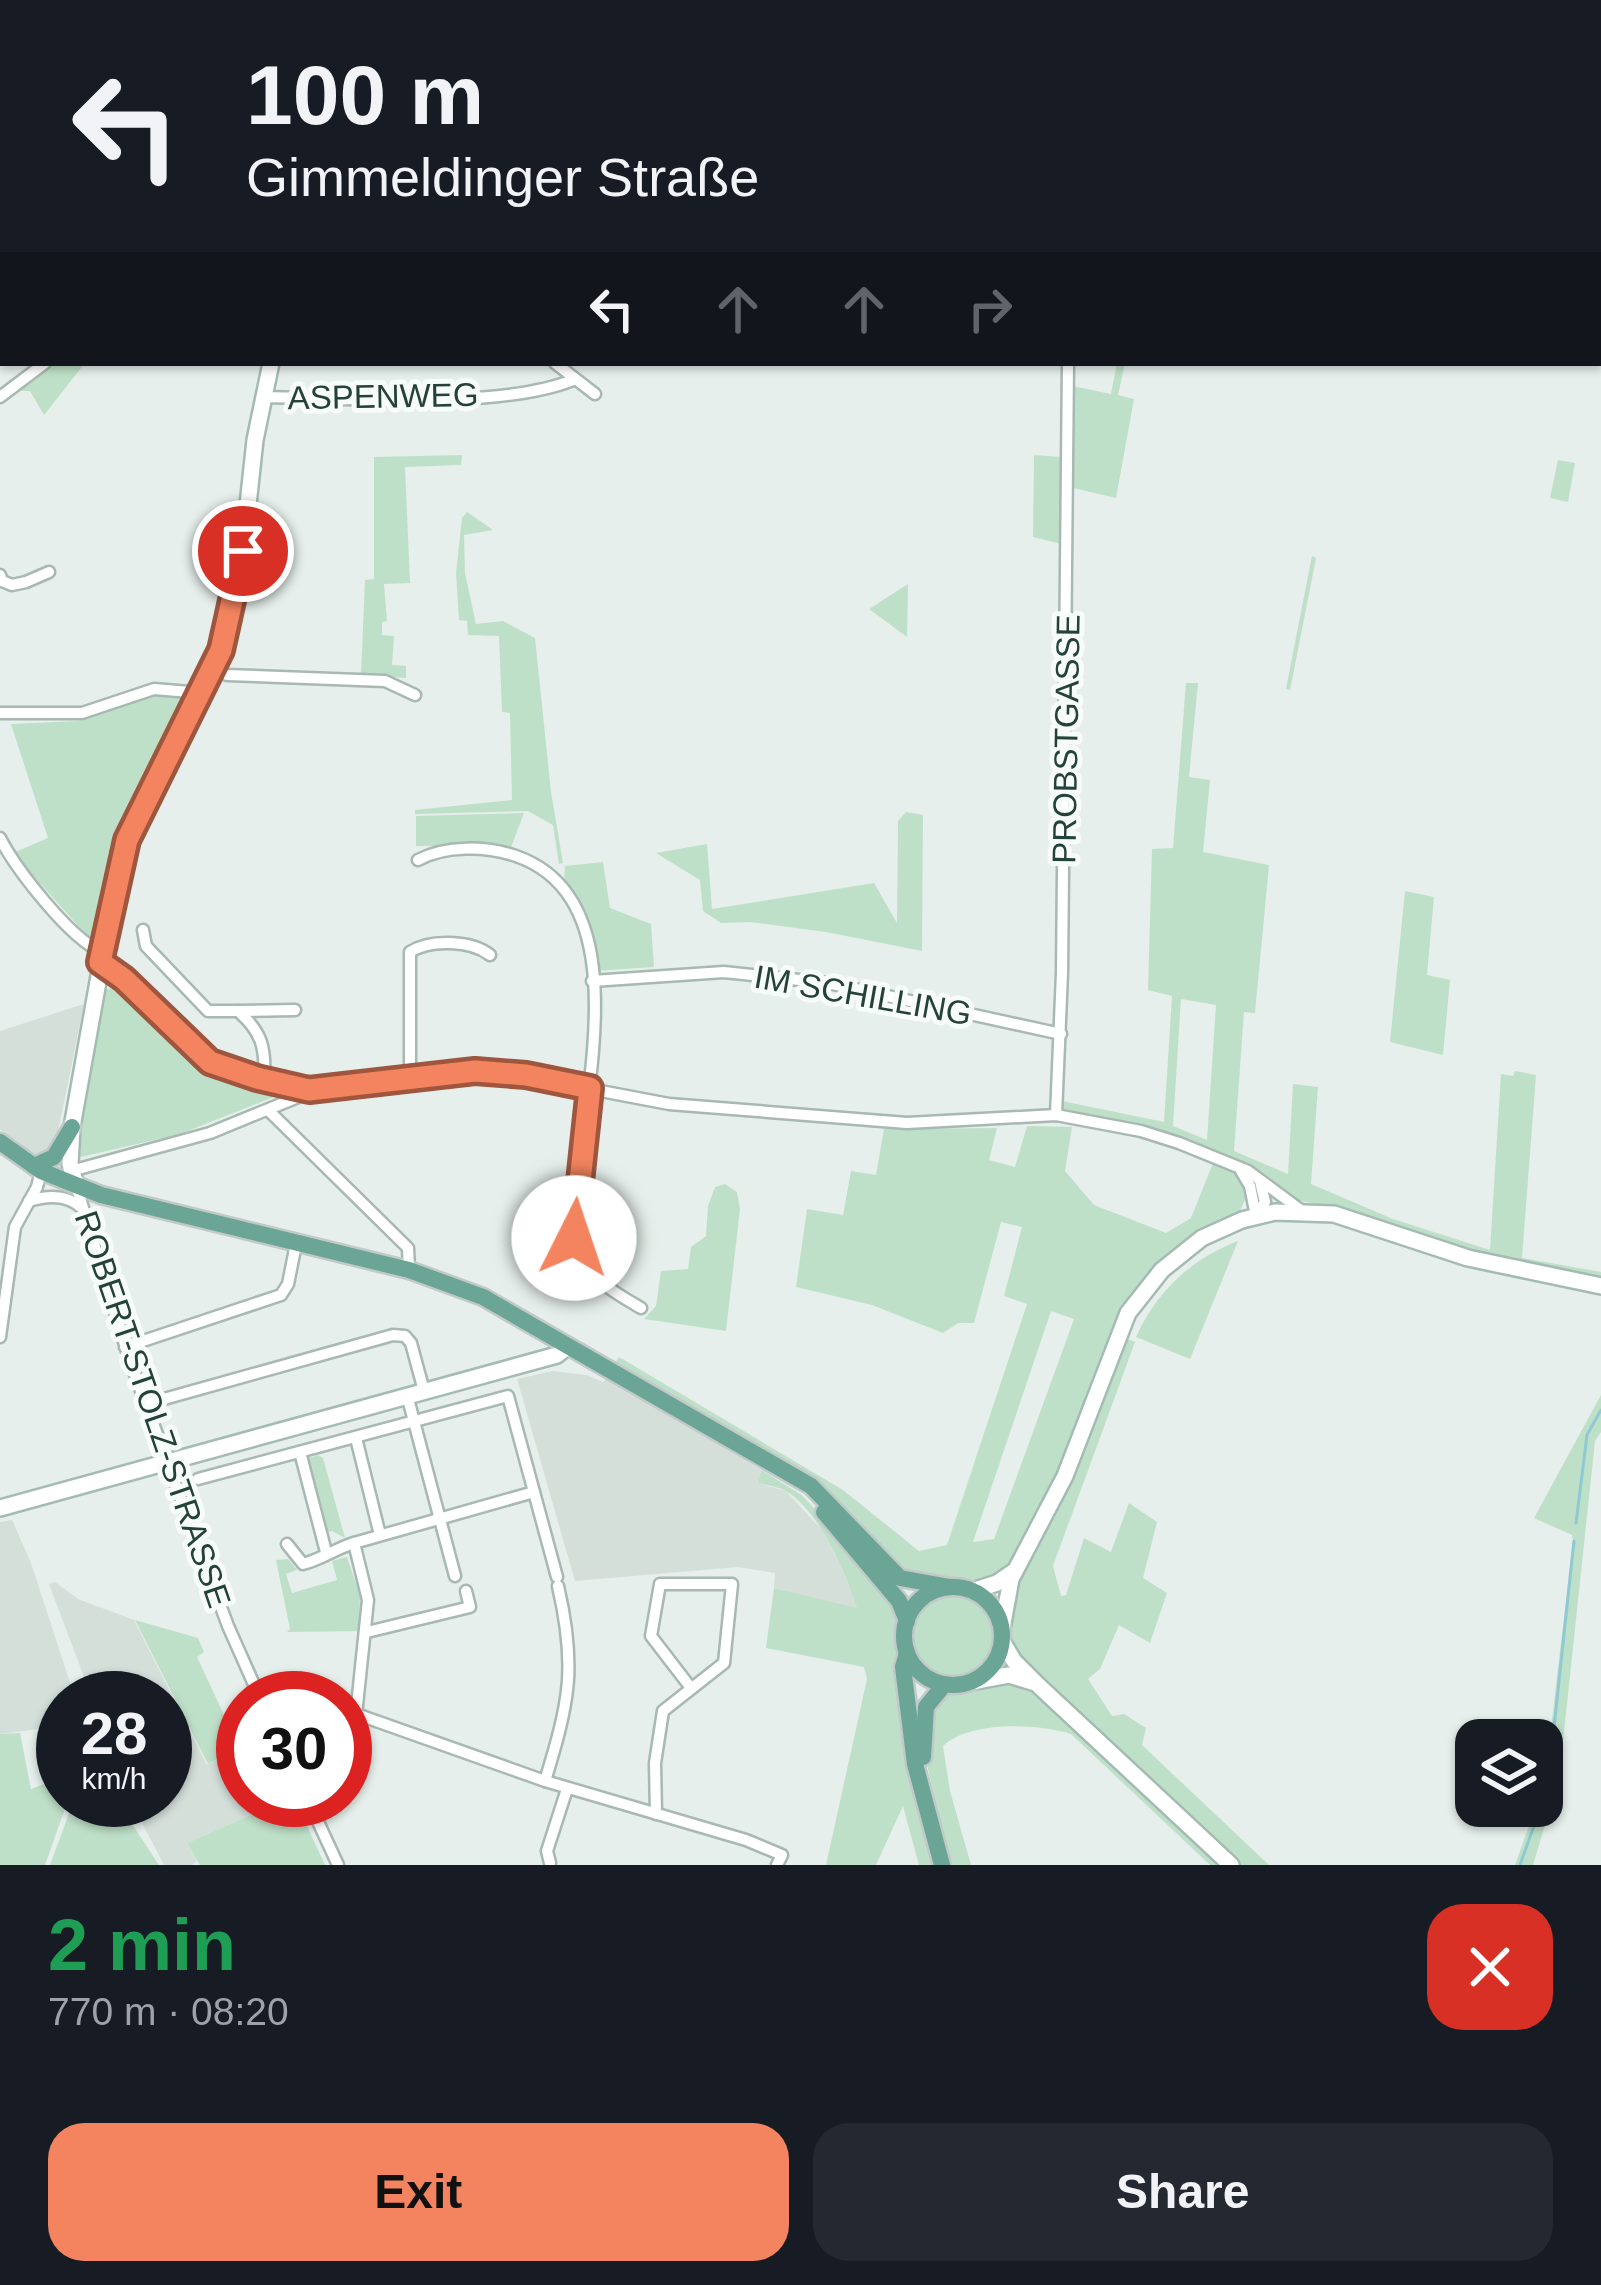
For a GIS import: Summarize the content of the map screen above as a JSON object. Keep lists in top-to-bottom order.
{
  "streets": {
    "street": [
      "ASPENWEG",
      "PROBSTGASSE",
      "IM SCHILLING",
      "ROBERT-STOLZ-STRASSE"
    ]
  },
  "crossings": [
    ["PROBSTGASSE", "IM SCHILLING"]
  ],
  "page": {
    "turn": ["100 m", "Gimmeldinger Straße"],
    "speed": "28 km/h",
    "limit": "30",
    "heading": ["2 min", "770 m · 08:20"],
    "buttons": ["Exit", "Share"]
  }
}
